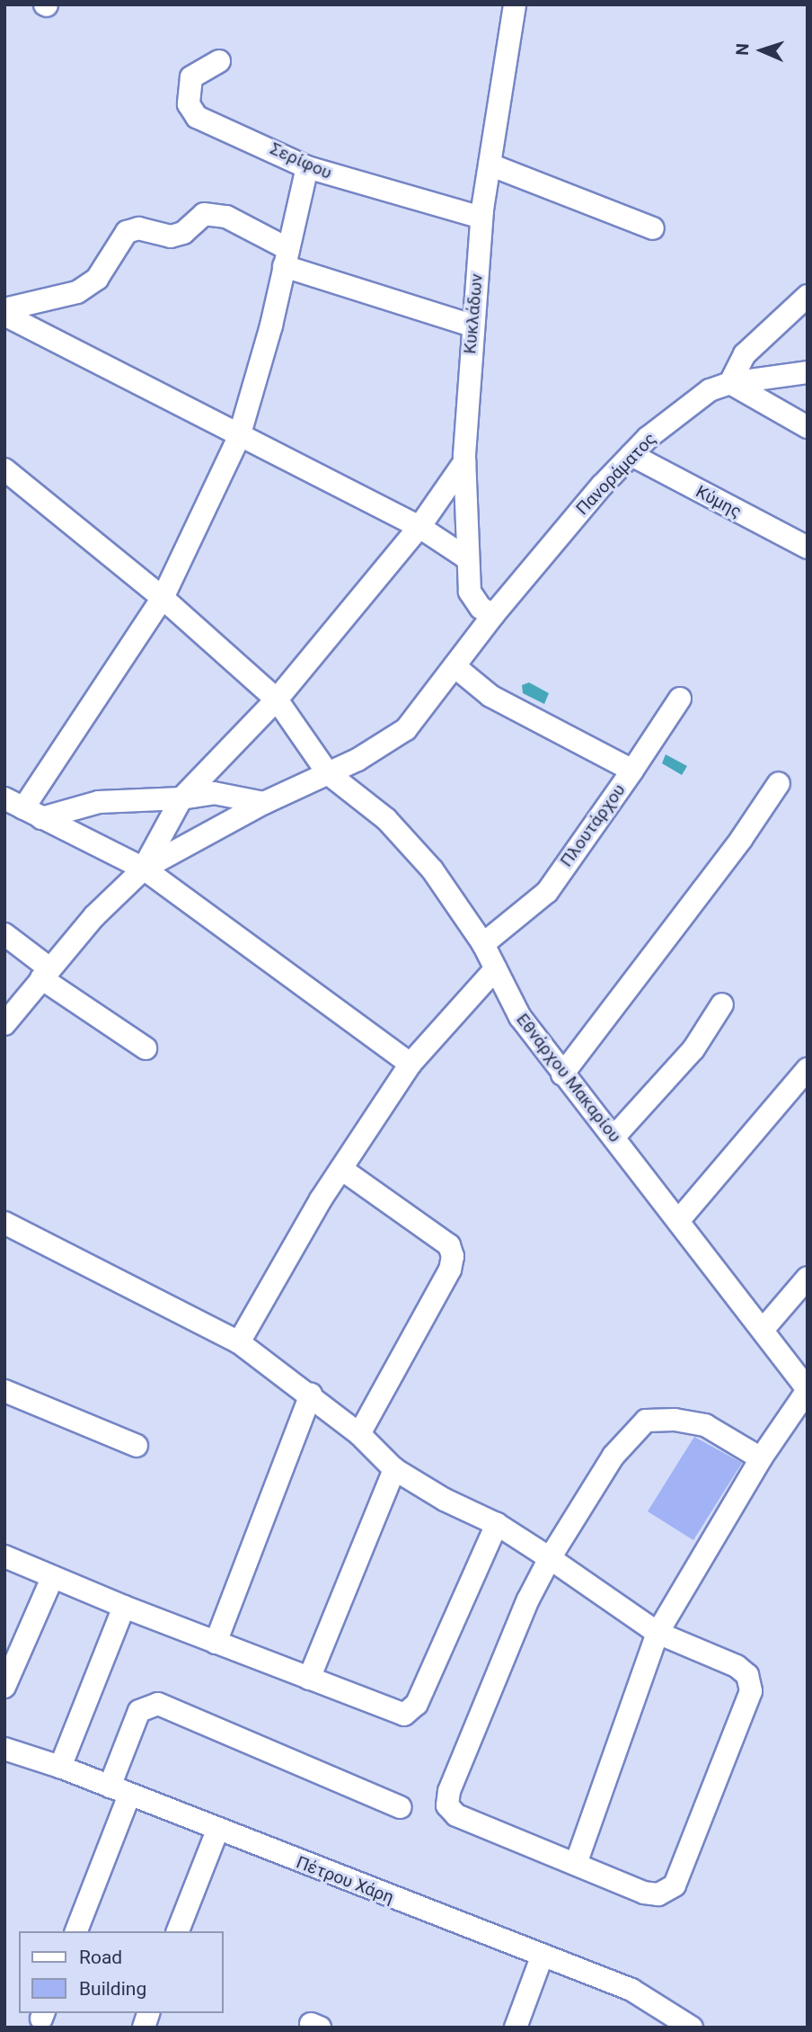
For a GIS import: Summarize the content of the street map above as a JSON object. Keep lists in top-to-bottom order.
{
  "streets": {
    "street": [
      "Σερίφου",
      "Κυκλάδων",
      "Πανοράματος",
      "Κύμης",
      "Πλουτάρχου",
      "Εθνάρχου Μακαρίου",
      "Πέτρου Χάρη"
    ]
  },
  "crossings": [
    ["Σερίφου", "Κυκλάδων"],
    ["Κυκλάδων", "Πανοράματος"],
    ["Πανοράματος", "Κύμης"],
    ["Πανοράματος", "Πλουτάρχου"],
    ["Πανοράματος", "Εθνάρχου Μακαρίου"],
    ["Πλουτάρχου", "Εθνάρχου Μακαρίου"]
  ],
  "legend": ["Road", "Building"],
  "north": "left"
}
